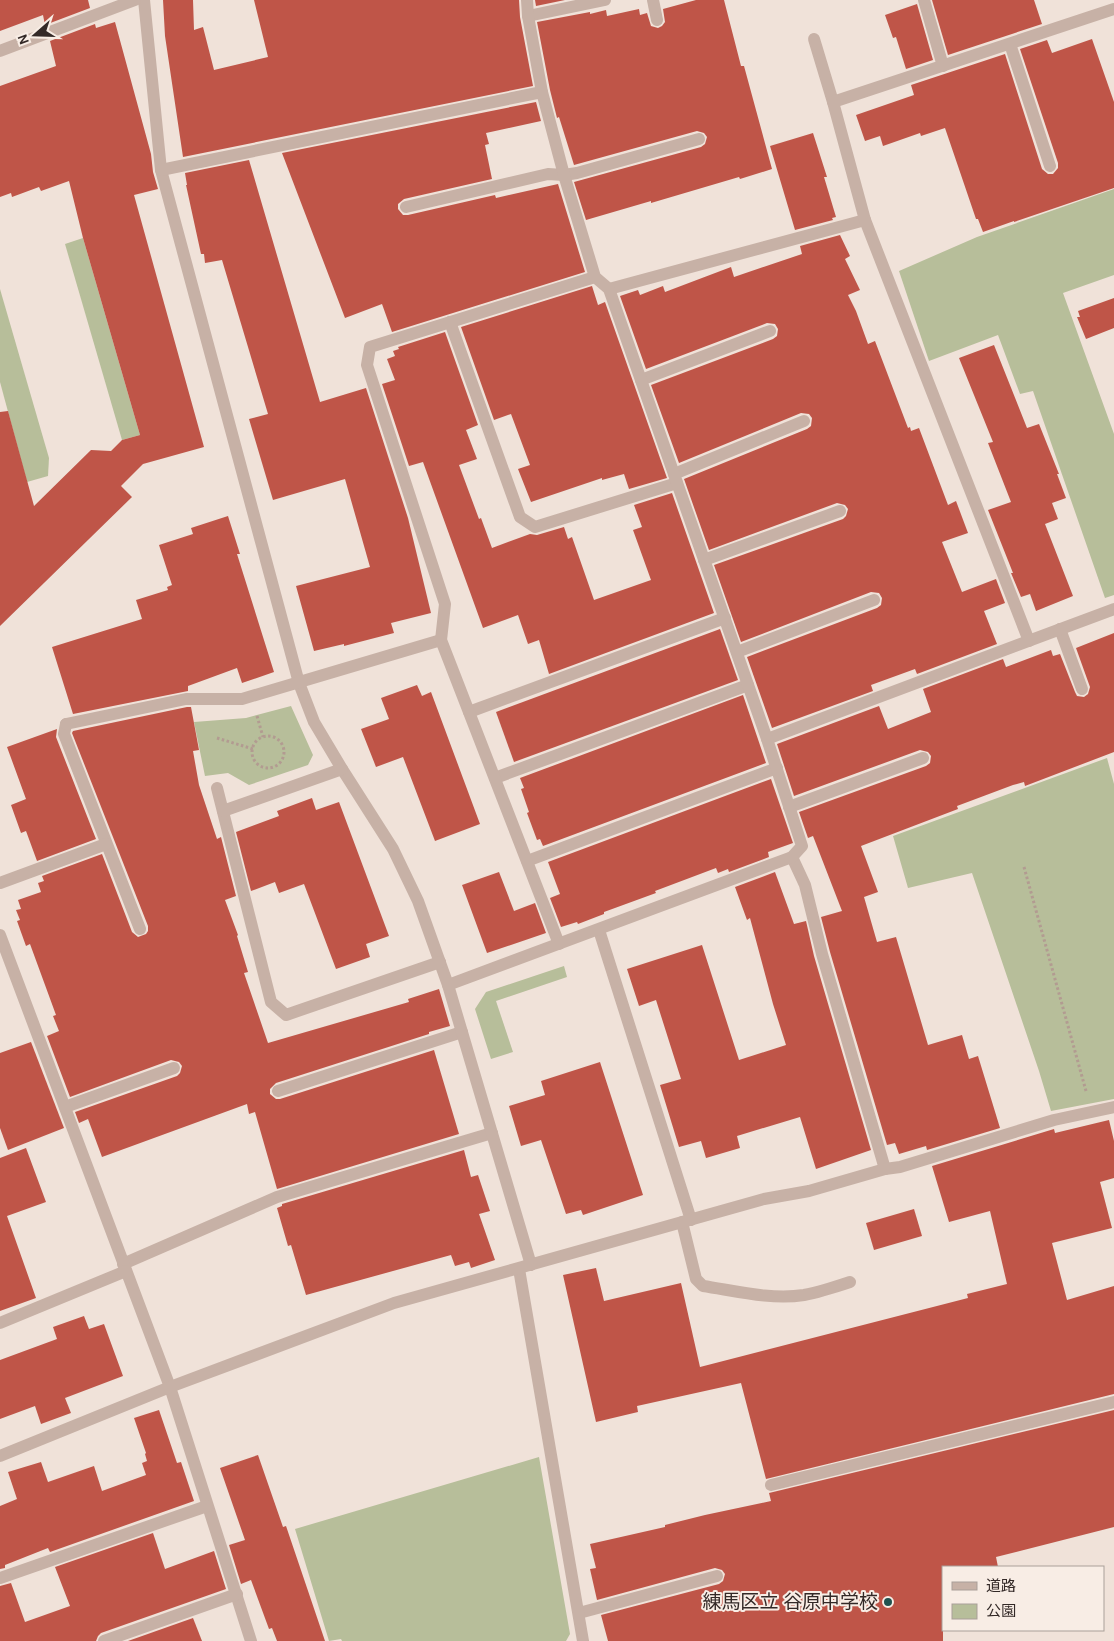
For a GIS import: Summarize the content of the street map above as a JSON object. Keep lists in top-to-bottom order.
{
  "places": ["練馬区立 谷原中学校"],
  "legend": ["道路", "公園"],
  "north": "left"
}
